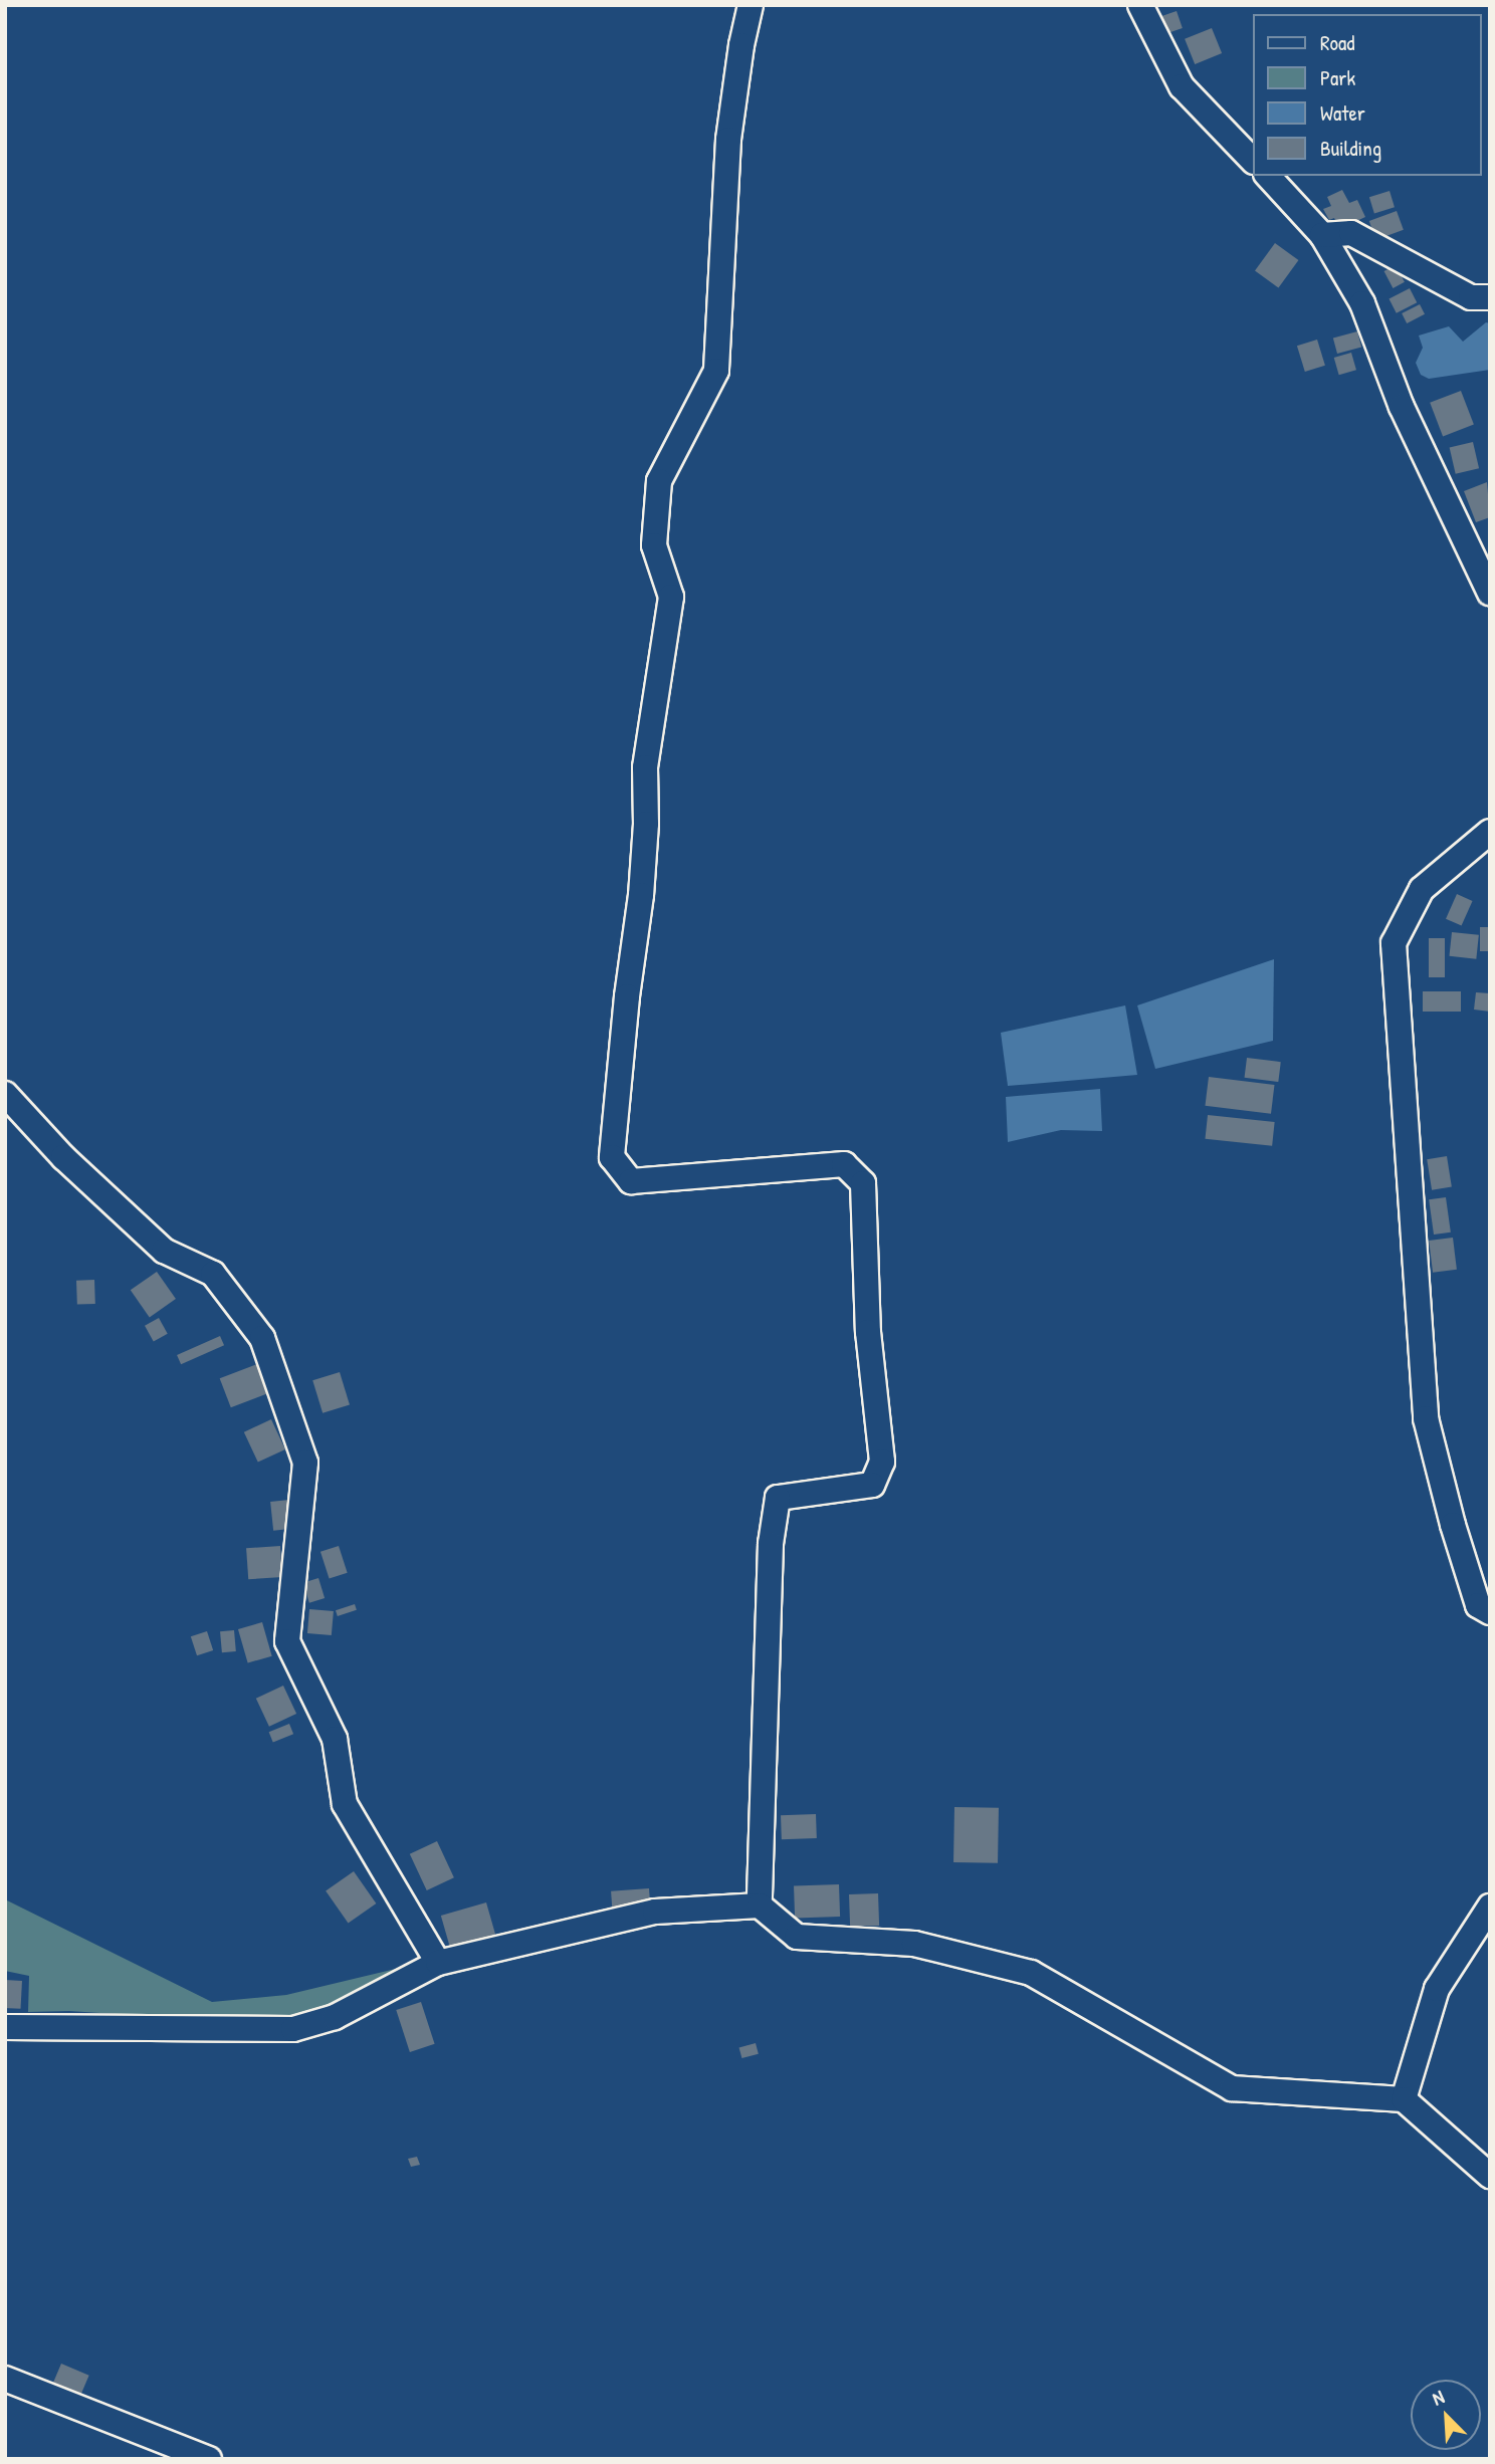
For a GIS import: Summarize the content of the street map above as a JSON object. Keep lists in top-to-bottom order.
{
  "legend": [
    "Road",
    "Park",
    "Water",
    "Building"
  ],
  "north": "top left"
}
